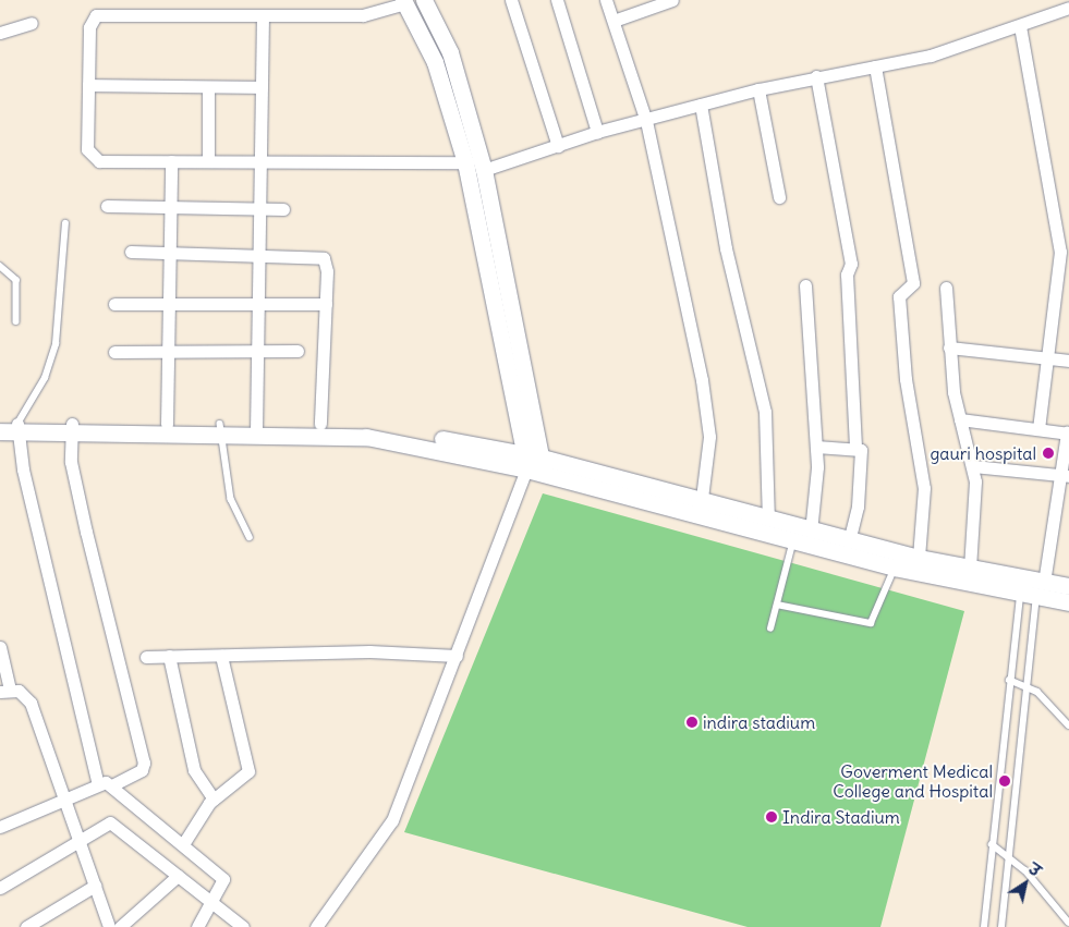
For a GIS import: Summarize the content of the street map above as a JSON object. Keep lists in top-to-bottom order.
{
  "places": [
    "gauri hospital",
    "indira stadium",
    "Goverment Medical College and Hospital",
    "Indira Stadium"
  ],
  "north": "top right"
}
